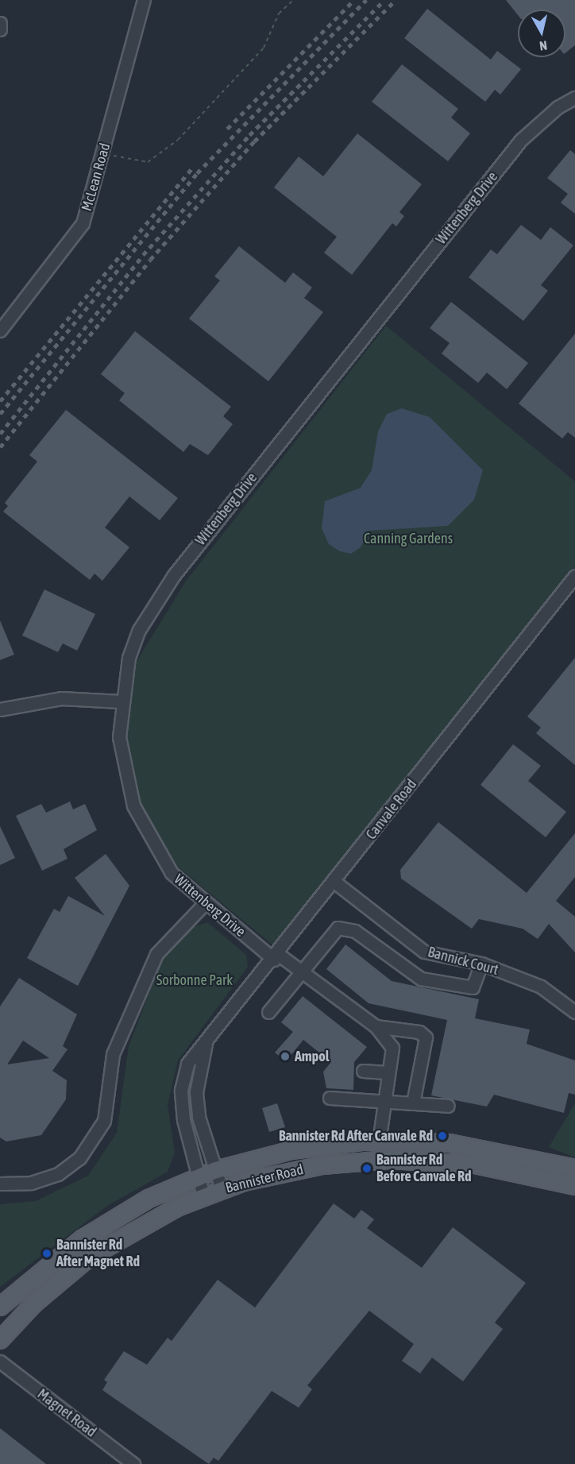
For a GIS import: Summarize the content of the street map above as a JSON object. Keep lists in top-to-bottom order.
{
  "streets": {
    "main road": ["Bannister Road"],
    "street": [
      "McLean Road",
      "Wittenberg Drive",
      "Canvale Road",
      "Bannick Court",
      "Magnet Road"
    ]
  },
  "crossings": [
    ["Wittenberg Drive", "Canvale Road"],
    ["Canvale Road", "Bannick Court"],
    ["Canvale Road", "Bannister Road"]
  ],
  "parks": ["Canning Gardens", "Sorbonne Park"],
  "places": [
    "Ampol",
    "Bannister Rd After Canvale Rd",
    "Bannister Rd Before Canvale Rd",
    "Bannister Rd After Magnet Rd"
  ],
  "north": "bottom"
}
